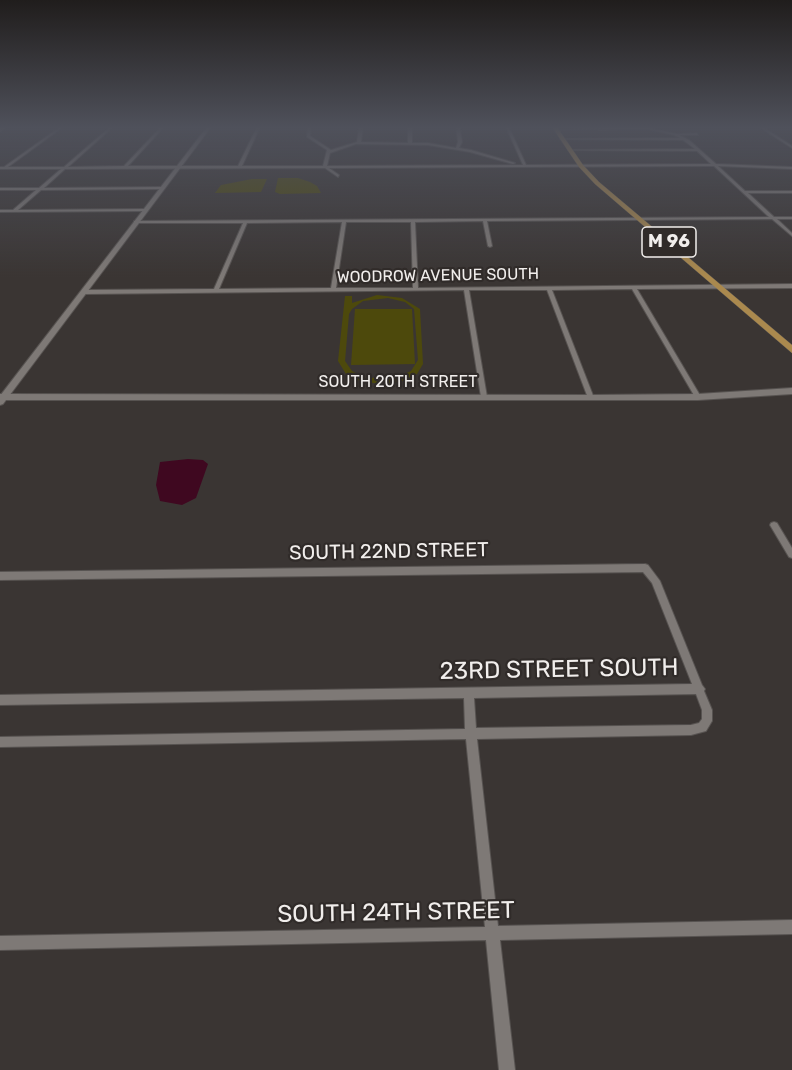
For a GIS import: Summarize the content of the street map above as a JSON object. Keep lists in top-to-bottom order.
{
  "streets": {
    "main road": ["M 96", "SOUTH 20TH STREET"],
    "street": [
      "WOODROW AVENUE SOUTH",
      "SOUTH 22ND STREET",
      "23RD STREET SOUTH",
      "SOUTH 24TH STREET"
    ]
  },
  "crossings": [
    ["M 96", "WOODROW AVENUE SOUTH"],
    ["SOUTH 22ND STREET", "23RD STREET SOUTH"]
  ]
}
